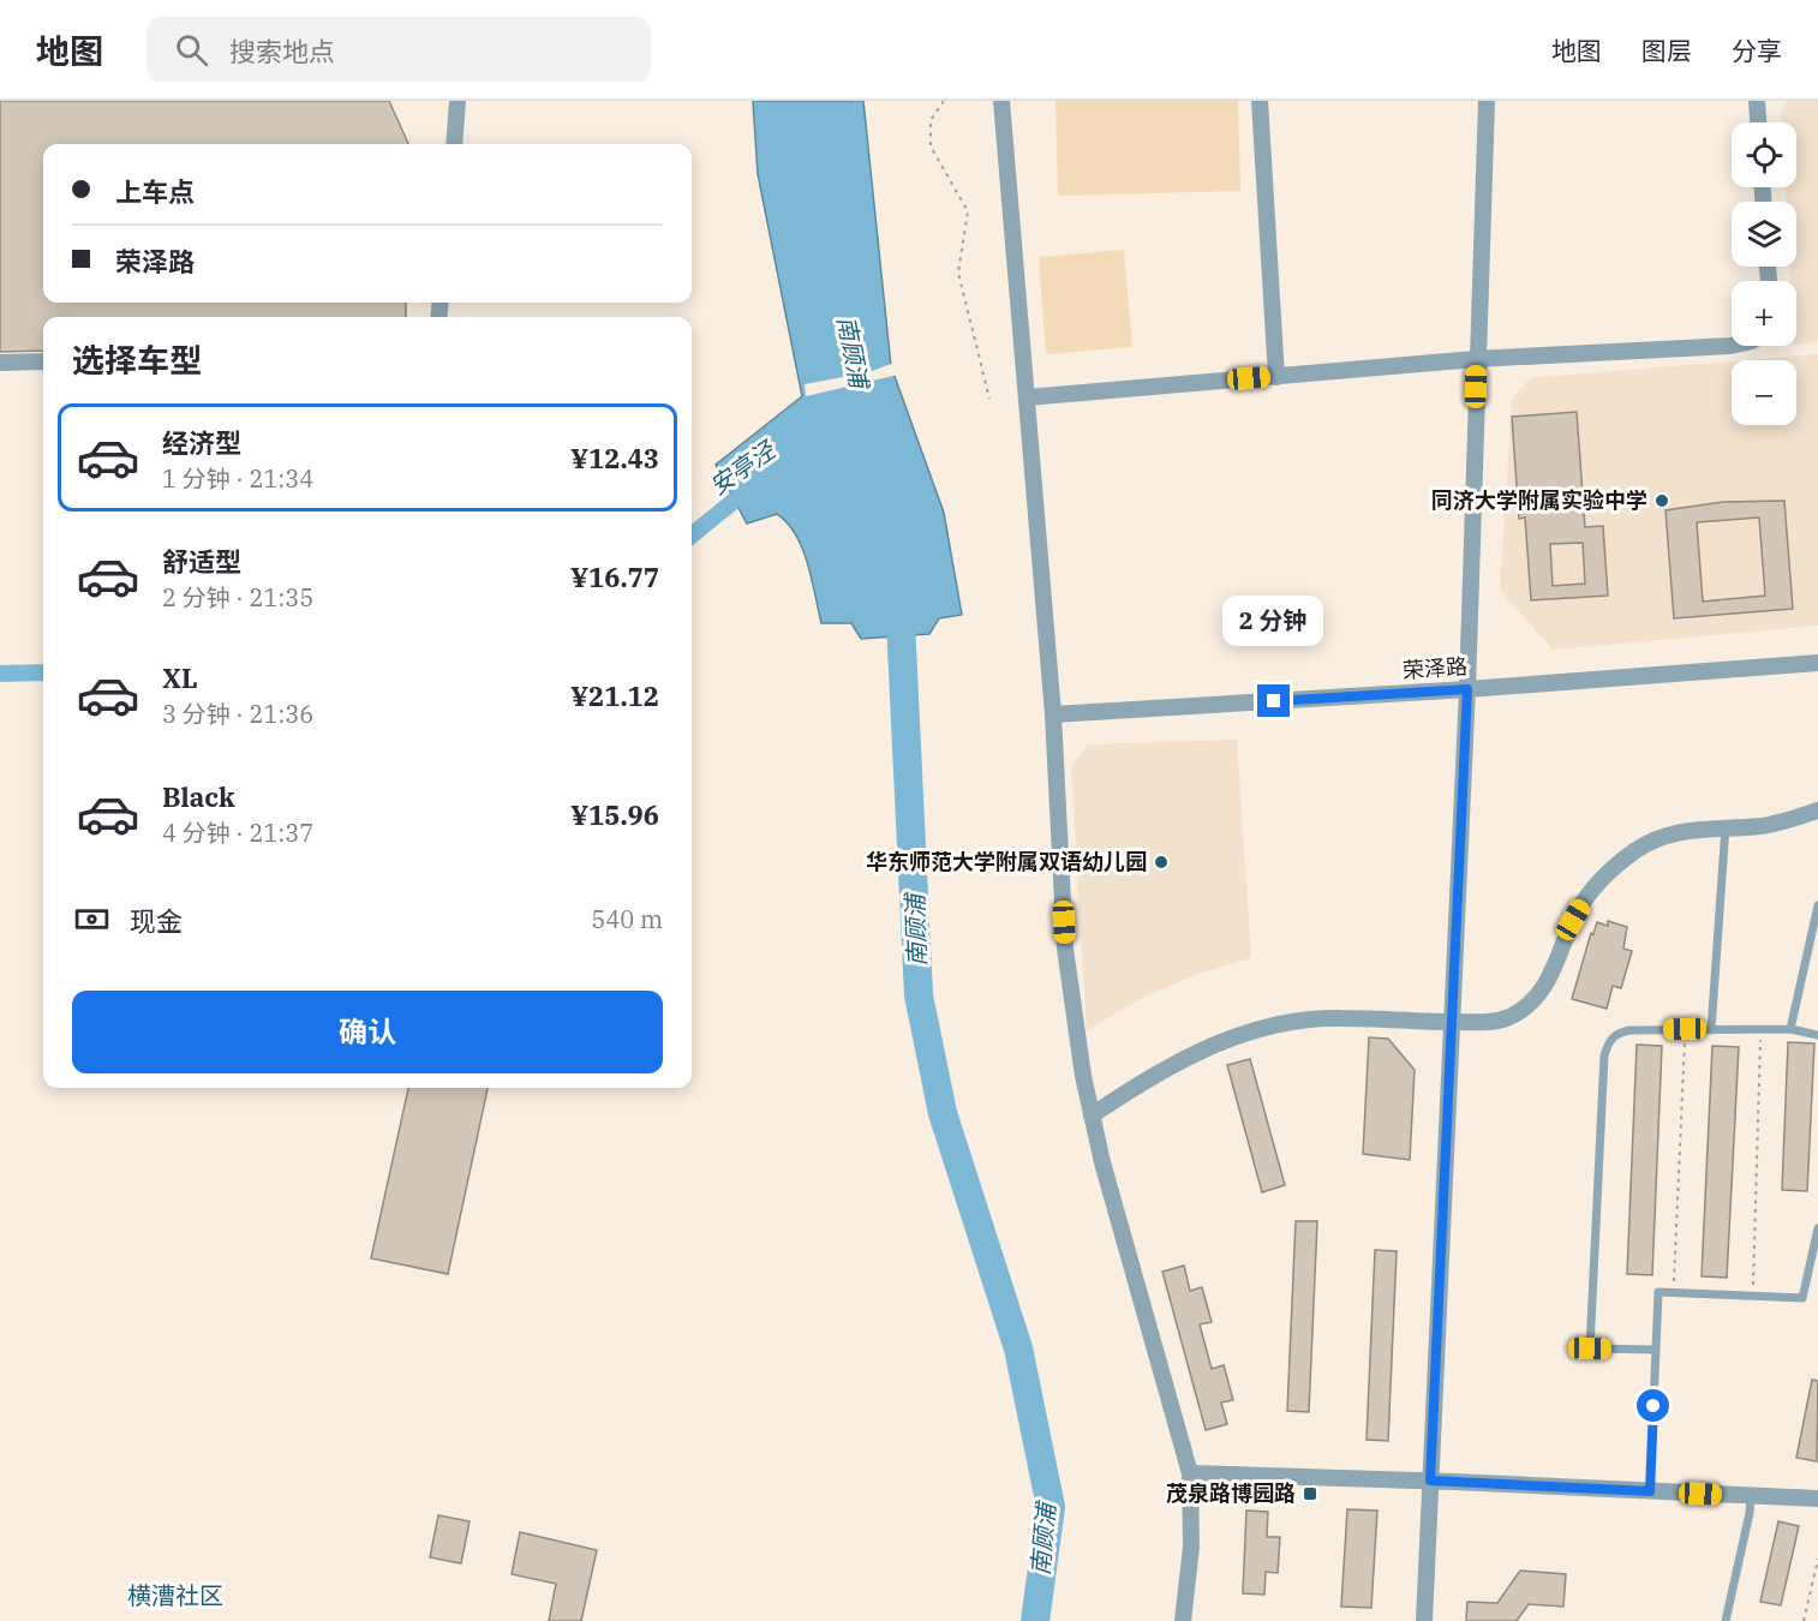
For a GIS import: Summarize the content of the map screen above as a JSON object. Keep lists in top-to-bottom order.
{
  "streets": {
    "street": ["荣泽路"]
  },
  "districts": ["横漕社区"],
  "water": ["南顾浦", "安亭泾"],
  "places": {
    "other": ["同济大学附属实验中学", "华东师范大学附属双语幼儿园"],
    "transit": ["茂泉路博园路"]
  },
  "page": {
    "header": "地图",
    "search": "搜索地点",
    "nav": ["地图", "图层", "分享"],
    "map_buttons": ["+", "−"],
    "banner": ["上车点", "荣泽路"],
    "heading": "选择车型",
    "list": [
      {
        "name": "经济型",
        "note": "1 分钟 · 21:34",
        "value": "¥12.43"
      },
      {
        "name": "舒适型",
        "note": "2 分钟 · 21:35",
        "value": "¥16.77"
      },
      {
        "name": "XL",
        "note": "3 分钟 · 21:36",
        "value": "¥21.12"
      },
      {
        "name": "Black",
        "note": "4 分钟 · 21:37",
        "value": "¥15.96"
      }
    ],
    "bubble": "2 分钟",
    "pay": ["现金", "540 m"],
    "buttons": "确认"
  }
}
